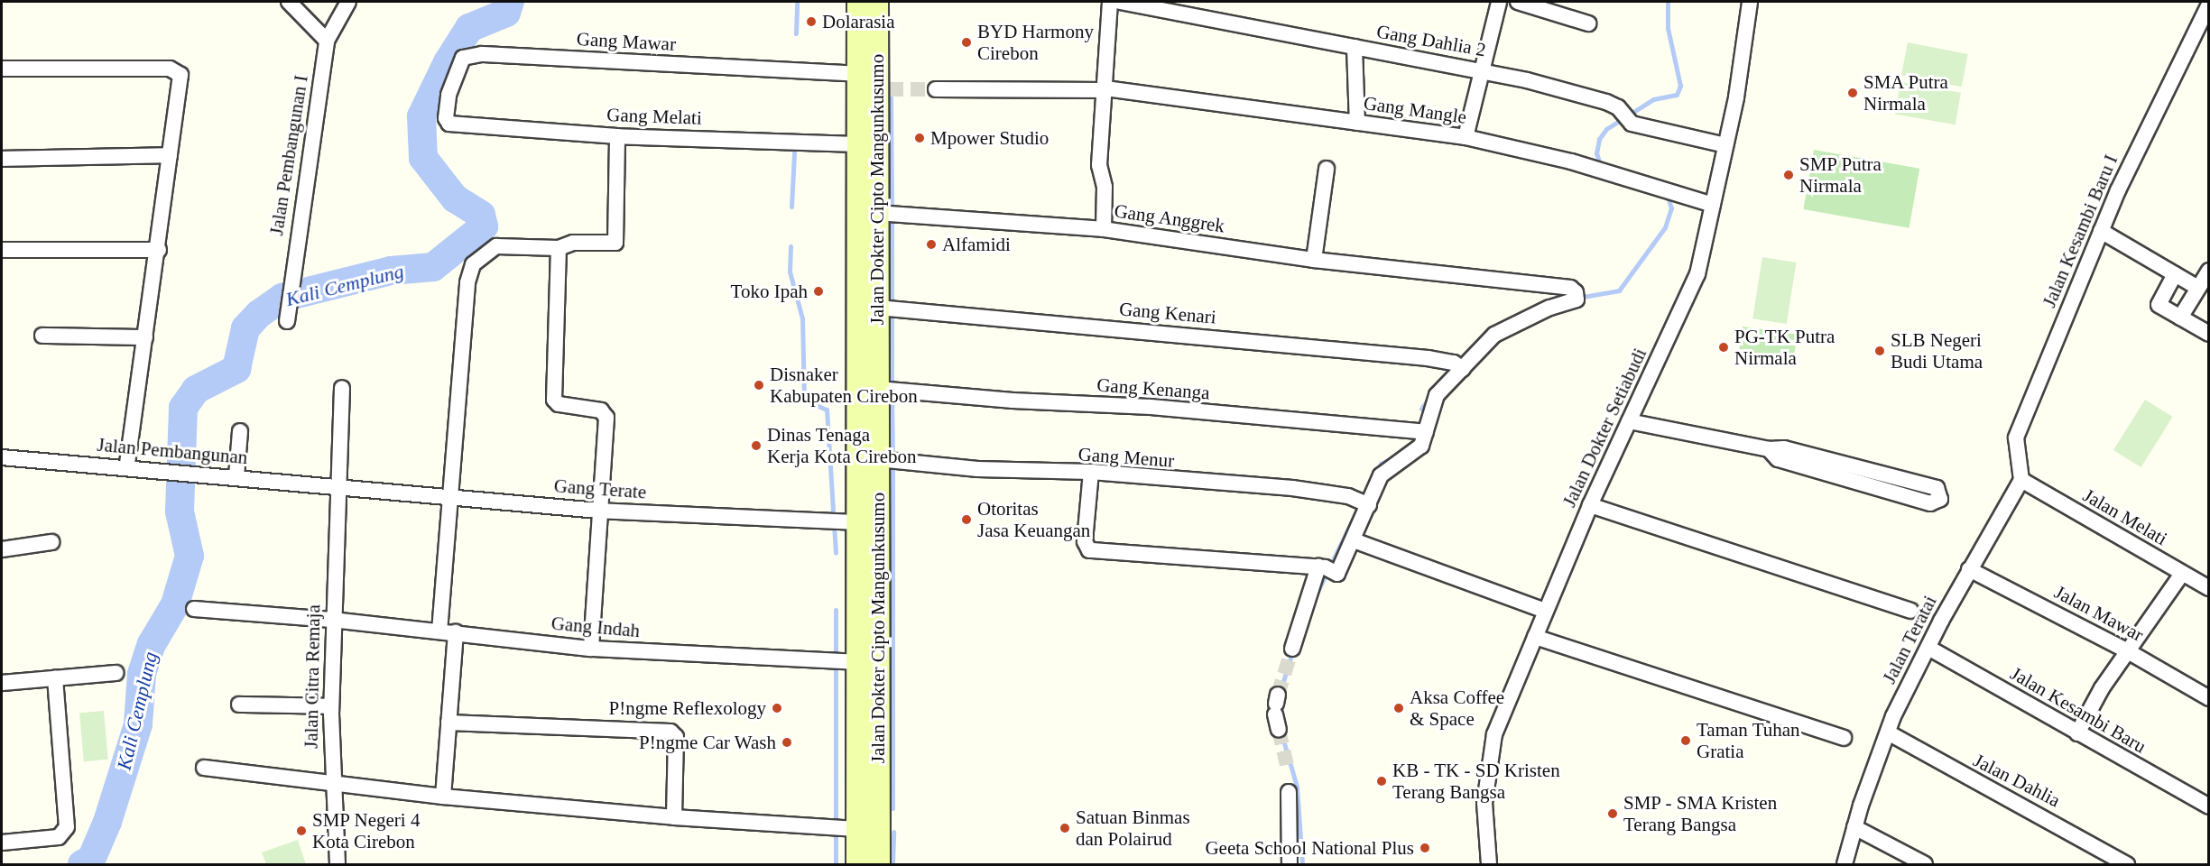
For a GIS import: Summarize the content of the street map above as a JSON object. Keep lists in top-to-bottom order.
{
  "streets": {
    "main road": ["Jalan Dokter Cipto Mangunkusumo"],
    "street": [
      "Gang Dahlia 2",
      "Gang Mawar",
      "Gang Mangle",
      "Gang Melati",
      "Jalan Pembangunan I",
      "Gang Anggrek",
      "Jalan Kesambi Baru I",
      "Gang Kenari",
      "Gang Kenanga",
      "Jalan Dokter Setiabudi",
      "Jalan Pembangunan",
      "Gang Menur",
      "Gang Terate",
      "Jalan Melati",
      "Jalan Mawar",
      "Gang Indah",
      "Jalan Teratai",
      "Jalan Citra Remaja",
      "Jalan Kesambi Baru",
      "Jalan Dahlia"
    ]
  },
  "crossings": [
    ["Gang Dahlia 2", "Jalan Dokter Setiabudi"],
    ["Gang Mawar", "Gang Melati"],
    ["Gang Mawar", "Jalan Dokter Cipto Mangunkusumo"],
    ["Gang Mangle", "Jalan Dokter Setiabudi"],
    ["Gang Melati", "Jalan Dokter Cipto Mangunkusumo"],
    ["Jalan Dokter Cipto Mangunkusumo", "Gang Anggrek"],
    ["Jalan Dokter Cipto Mangunkusumo", "Gang Kenari"],
    ["Jalan Dokter Cipto Mangunkusumo", "Gang Kenanga"],
    ["Jalan Dokter Cipto Mangunkusumo", "Gang Menur"],
    ["Jalan Dokter Cipto Mangunkusumo", "Gang Terate"],
    ["Jalan Dokter Cipto Mangunkusumo", "Gang Indah"],
    ["Gang Anggrek", "Gang Kenari"],
    ["Jalan Kesambi Baru I", "Jalan Melati"],
    ["Jalan Kesambi Baru I", "Jalan Teratai"],
    ["Jalan Pembangunan", "Gang Terate"],
    ["Jalan Pembangunan", "Jalan Citra Remaja"],
    ["Gang Terate", "Jalan Citra Remaja"],
    ["Jalan Melati", "Jalan Teratai"],
    ["Jalan Mawar", "Jalan Teratai"],
    ["Gang Indah", "Jalan Citra Remaja"],
    ["Jalan Teratai", "Jalan Kesambi Baru"],
    ["Jalan Teratai", "Jalan Dahlia"]
  ],
  "water": ["Kali Cemplung"],
  "places": [
    "Dolarasia",
    "BYD Harmony Cirebon",
    "SMA Putra Nirmala",
    "Mpower Studio",
    "SMP Putra Nirmala",
    "Alfamidi",
    "Toko Ipah",
    "PG-TK Putra Nirmala",
    "SLB Negeri Budi Utama",
    "Disnaker Kabupaten Cirebon",
    "Dinas Tenaga Kerja Kota Cirebon",
    "Otoritas Jasa Keuangan",
    "P!ngme Reflexology",
    "Aksa Coffee & Space",
    "Taman Tuhan Gratia",
    "P!ngme Car Wash",
    "KB - TK - SD Kristen Terang Bangsa",
    "SMP - SMA Kristen Terang Bangsa",
    "Satuan Binmas dan Polairud",
    "SMP Negeri 4 Kota Cirebon",
    "Geeta School National Plus"
  ]
}
